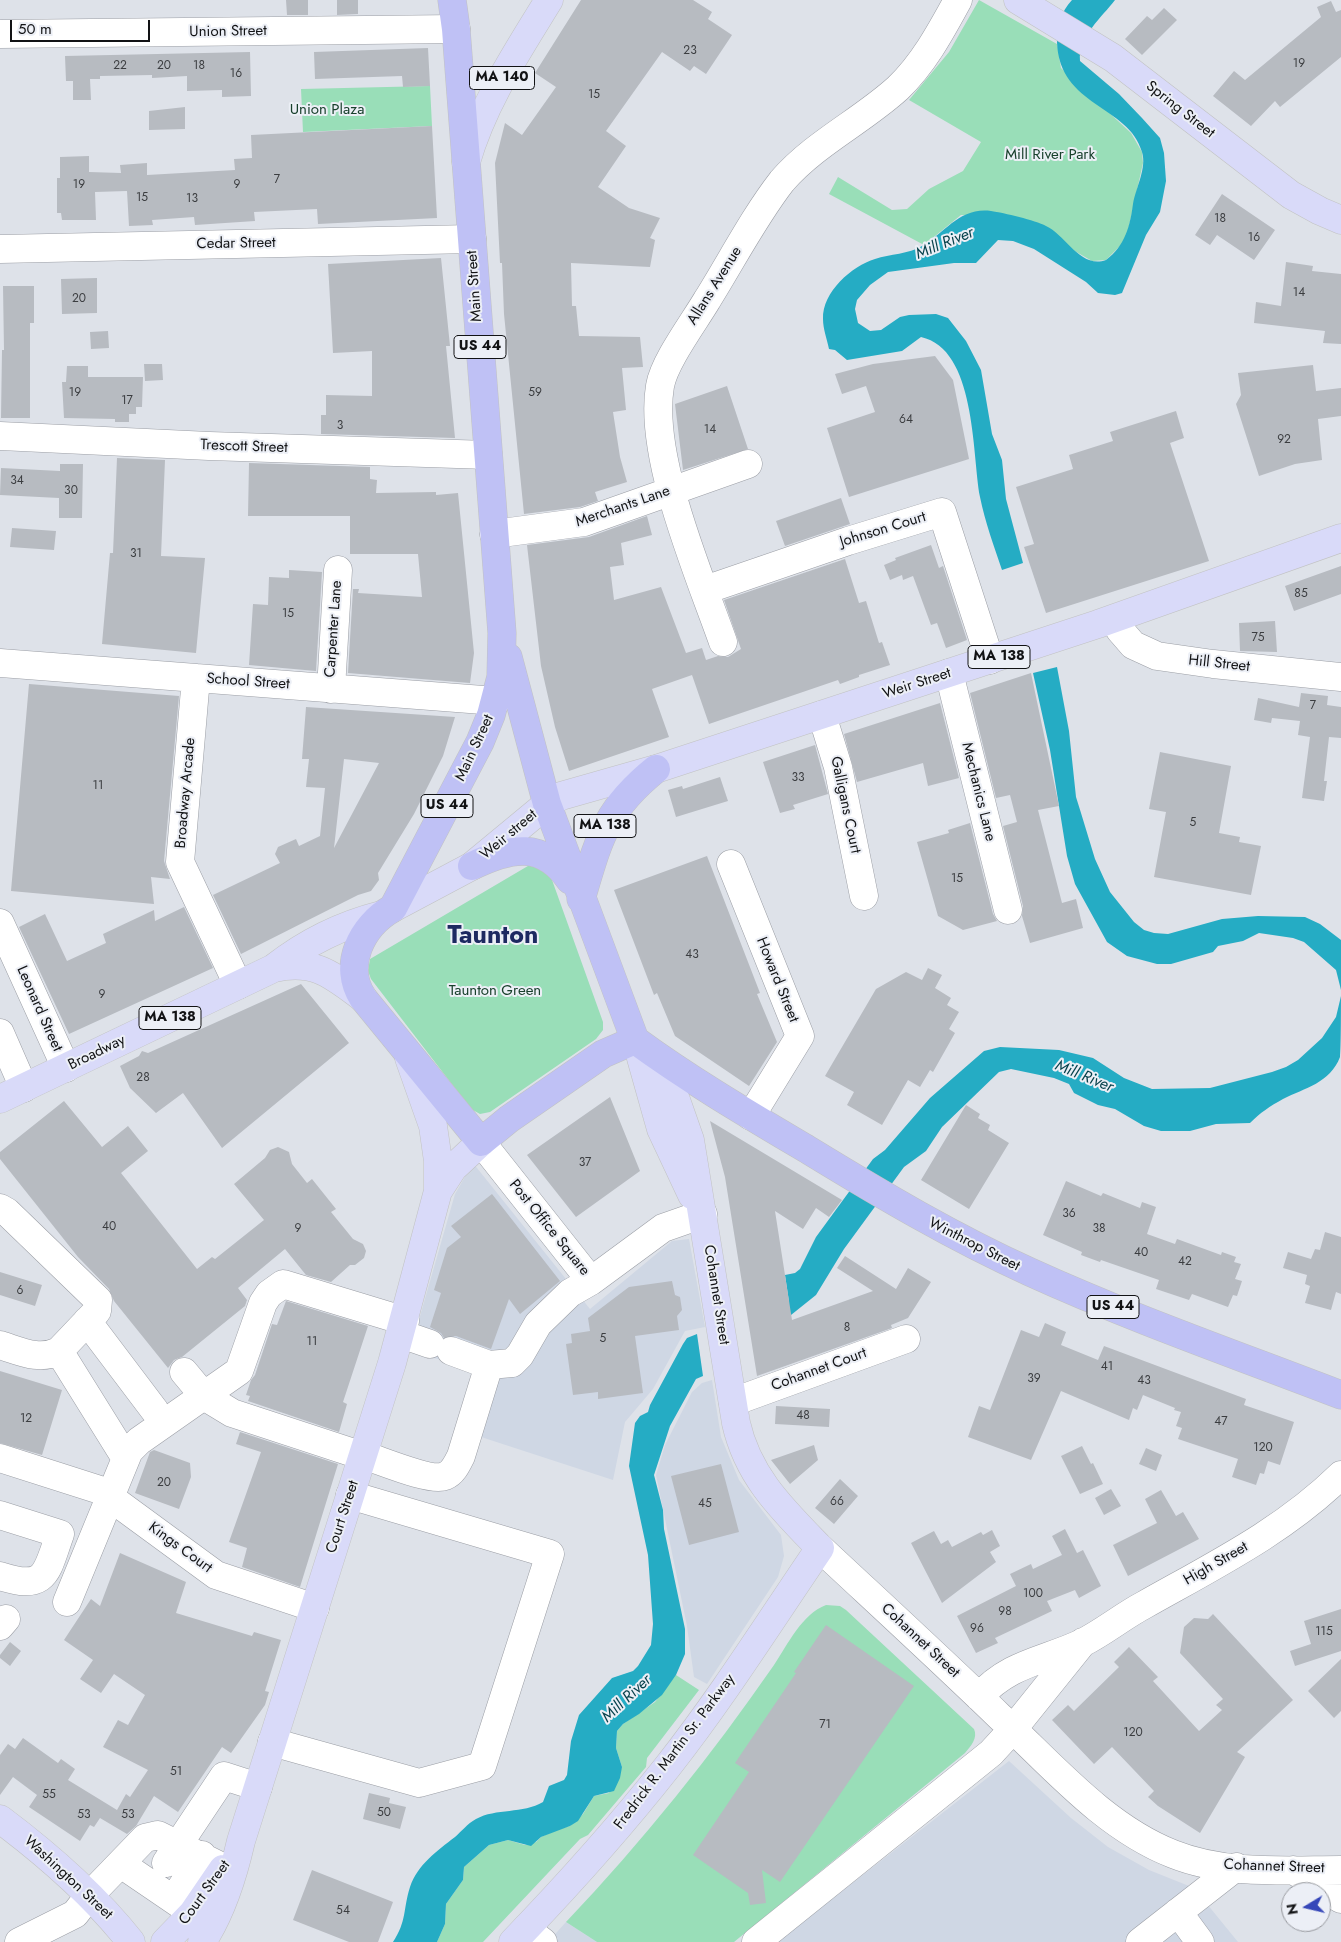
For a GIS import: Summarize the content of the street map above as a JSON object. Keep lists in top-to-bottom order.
{
  "streets": {
    "highway": [
      "Main Street",
      "US 44",
      "MA 138",
      "Winthrop Street"
    ],
    "main road": [
      "MA 140",
      "Spring Street",
      "Weir Street",
      "Weir street",
      "Broadway",
      "Cohannet Street",
      "Court Street",
      "Fredrick R. Martin Sr. Parkway",
      "Washington Street"
    ],
    "street": [
      "Union Street",
      "Cedar Street",
      "Allans Avenue",
      "Trescott Street",
      "Merchants Lane",
      "Johnson Court",
      "Carpenter Lane",
      "Hill Street",
      "School Street",
      "Mechanics Lane",
      "Broadway Arcade",
      "Galligans Court",
      "Howard Street",
      "Leonard Street",
      "Post Office Square",
      "Cohannet Court",
      "Kings Court",
      "High Street"
    ]
  },
  "crossings": [
    ["Union Street", "Main Street"],
    ["MA 140", "Main Street"],
    ["Cedar Street", "Main Street"],
    ["Main Street", "US 44"],
    ["Main Street", "Trescott Street"],
    ["Main Street", "Merchants Lane"],
    ["Main Street", "MA 138"],
    ["Main Street", "School Street"],
    ["Main Street", "Weir Street"],
    ["Main Street", "Weir street"],
    ["Main Street", "Broadway"],
    ["Allans Avenue", "Merchants Lane"],
    ["Allans Avenue", "Johnson Court"],
    ["US 44", "MA 138"],
    ["US 44", "Weir Street"],
    ["US 44", "Weir street"],
    ["US 44", "Broadway"],
    ["US 44", "Post Office Square"],
    ["US 44", "Winthrop Street"],
    ["US 44", "Cohannet Street"],
    ["US 44", "Court Street"],
    ["Johnson Court", "Weir Street"],
    ["Carpenter Lane", "School Street"],
    ["MA 138", "Weir Street"],
    ["MA 138", "Weir street"],
    ["MA 138", "Broadway"],
    ["Hill Street", "Weir Street"],
    ["School Street", "Broadway Arcade"],
    ["Weir Street", "Mechanics Lane"],
    ["Weir Street", "Galligans Court"],
    ["Weir Street", "Weir street"],
    ["Broadway Arcade", "Broadway"],
    ["Howard Street", "Winthrop Street"],
    ["Leonard Street", "Broadway"],
    ["Post Office Square", "Cohannet Street"],
    ["Post Office Square", "Court Street"],
    ["Winthrop Street", "Cohannet Street"],
    ["Cohannet Street", "Cohannet Court"],
    ["Cohannet Street", "High Street"],
    ["Cohannet Street", "Fredrick R. Martin Sr. Parkway"],
    ["Court Street", "Kings Court"]
  ],
  "districts": ["Taunton"],
  "water": ["Mill River"],
  "parks": ["Union Plaza", "Mill River Park", "Taunton Green"],
  "house_numbers": [
    "23",
    "19",
    "22",
    "20",
    "18",
    "16",
    "15",
    "7",
    "19",
    "9",
    "15",
    "13",
    "18",
    "16",
    "14",
    "20",
    "19",
    "59",
    "17",
    "64",
    "3",
    "14",
    "92",
    "34",
    "30",
    "31",
    "85",
    "15",
    "75",
    "7",
    "33",
    "11",
    "5",
    "15",
    "43",
    "9",
    "28",
    "37",
    "36",
    "40",
    "9",
    "38",
    "40",
    "42",
    "6",
    "8",
    "5",
    "11",
    "41",
    "39",
    "43",
    "48",
    "12",
    "47",
    "120",
    "20",
    "66",
    "45",
    "100",
    "98",
    "96",
    "115",
    "71",
    "120",
    "51",
    "55",
    "50",
    "53",
    "53",
    "54"
  ],
  "scale_bar": "50 m",
  "north": "left"
}
